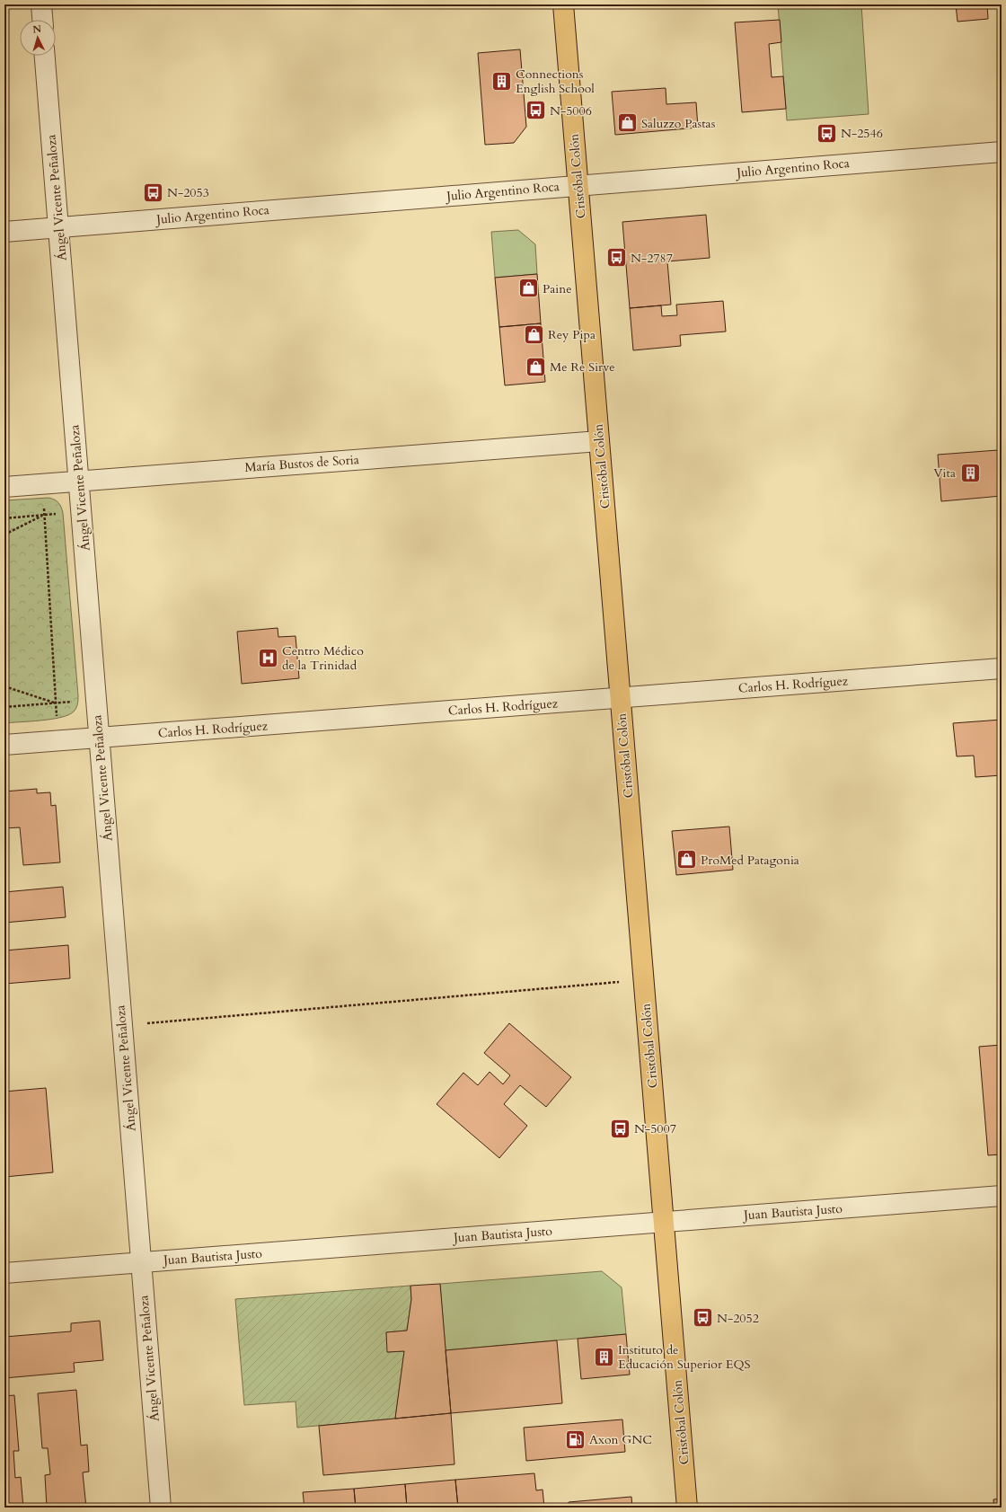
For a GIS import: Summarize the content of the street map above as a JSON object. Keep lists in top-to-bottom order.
{
  "streets": {
    "main road": ["Cristóbal Colón"],
    "street": [
      "Julio Argentino Roca",
      "Ángel Vicente Peñaloza",
      "María Bustos de Soria",
      "Carlos H. Rodríguez",
      "Juan Bautista Justo"
    ]
  },
  "crossings": [
    ["Julio Argentino Roca", "Cristóbal Colón"],
    ["Julio Argentino Roca", "Ángel Vicente Peñaloza"],
    ["Cristóbal Colón", "María Bustos de Soria"],
    ["Cristóbal Colón", "Carlos H. Rodríguez"],
    ["Cristóbal Colón", "Juan Bautista Justo"],
    ["Ángel Vicente Peñaloza", "María Bustos de Soria"],
    ["Ángel Vicente Peñaloza", "Carlos H. Rodríguez"],
    ["Ángel Vicente Peñaloza", "Juan Bautista Justo"]
  ],
  "places": {
    "building": ["Connections English School", "Vita", "Instituto de Educación Superior EQS"],
    "bus stop": [
      "N-5006",
      "N-2546",
      "N-2053",
      "N-2787",
      "N-5007",
      "N-2052"
    ],
    "shop": [
      "Saluzzo Pastas",
      "Paine",
      "Rey Pipa",
      "Me Re Sirve",
      "ProMed Patagonia"
    ],
    "hospital": ["Centro Médico de la Trinidad"],
    "fuel station": ["Axon GNC"]
  },
  "north": "top"
}
